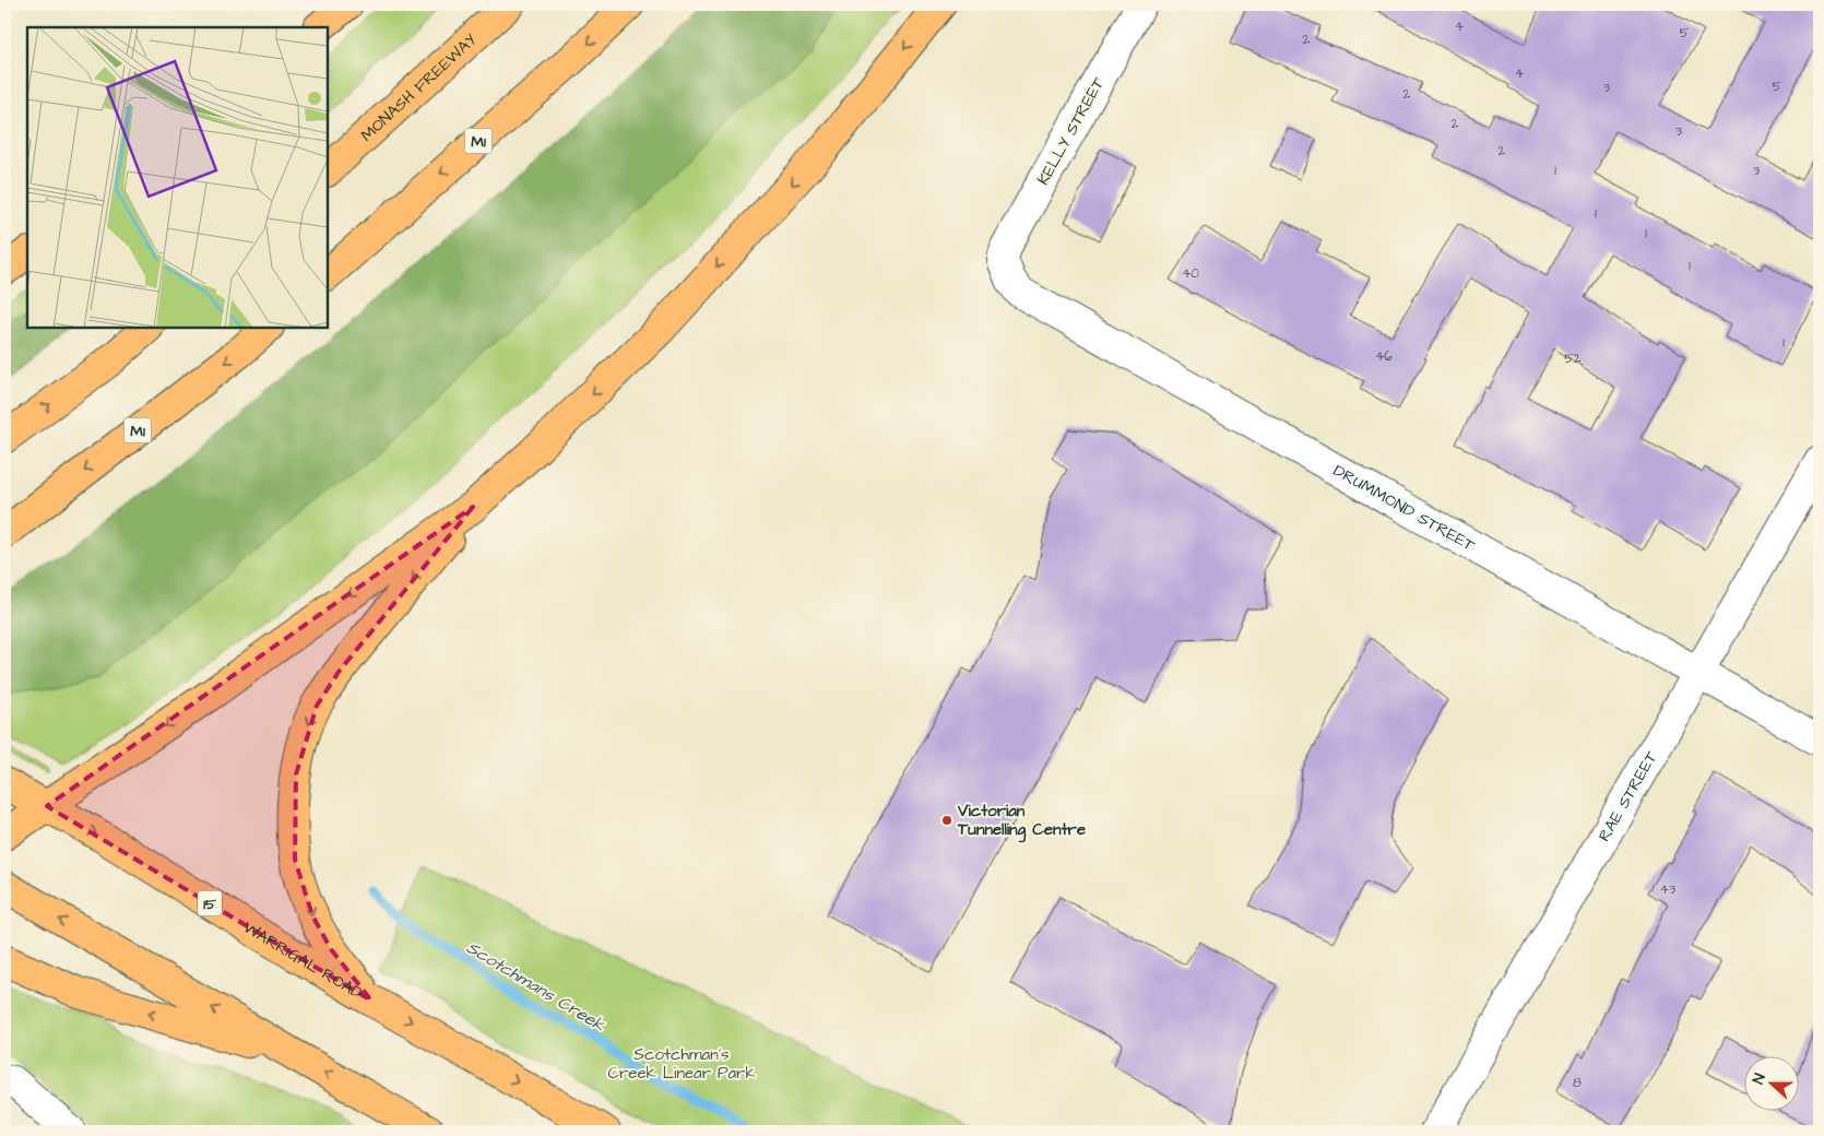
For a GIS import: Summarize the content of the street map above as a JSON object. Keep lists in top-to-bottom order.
{
  "streets": {
    "highway": [
      "MONASH FREEWAY",
      "M1",
      "15",
      "WARRIGAL ROAD"
    ],
    "street": ["KELLY STREET", "DRUMMOND STREET", "RAE STREET"]
  },
  "crossings": [
    ["KELLY STREET", "DRUMMOND STREET"],
    ["DRUMMOND STREET", "RAE STREET"]
  ],
  "water": ["Scotchmans Creek"],
  "parks": ["Scotchman's Creek Linear Park"],
  "places": ["Victorian Tunnelling Centre"],
  "house_numbers": [
    "4",
    "5",
    "2",
    "4",
    "5",
    "3",
    "2",
    "2",
    "3",
    "2",
    "1",
    "3",
    "1",
    "1",
    "1",
    "40",
    "1",
    "46",
    "52",
    "43",
    "8"
  ],
  "north": "left"
}
